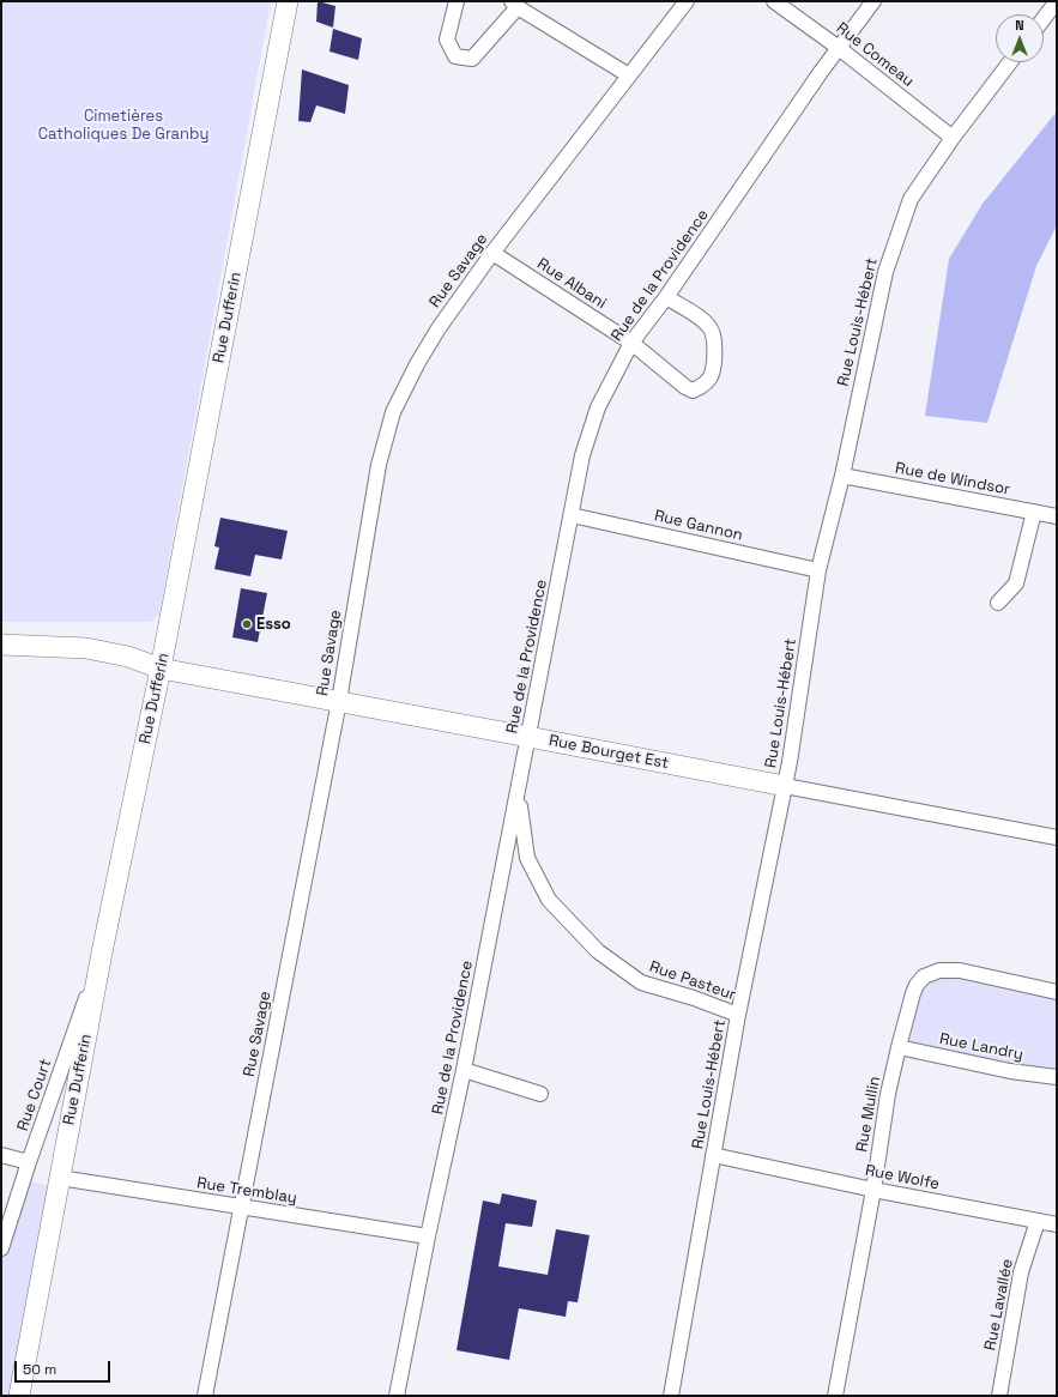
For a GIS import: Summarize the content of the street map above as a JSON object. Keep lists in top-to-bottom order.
{
  "streets": {
    "main road": ["Rue Dufferin", "Rue Bourget Est"],
    "street": [
      "Rue Comeau",
      "Rue Savage",
      "Rue de la Providence",
      "Rue Albani",
      "Rue Louis-Hébert",
      "Rue de Windsor",
      "Rue Gannon",
      "Rue Pasteur",
      "Rue Landry",
      "Rue Court",
      "Rue Mullin",
      "Rue Wolfe",
      "Rue Tremblay",
      "Rue Lavallée"
    ]
  },
  "crossings": [
    ["Rue Comeau", "Rue de la Providence"],
    ["Rue Comeau", "Rue Louis-Hébert"],
    ["Rue Savage", "Rue Albani"],
    ["Rue Savage", "Rue Bourget Est"],
    ["Rue Savage", "Rue Tremblay"],
    ["Rue de la Providence", "Rue Albani"],
    ["Rue de la Providence", "Rue Gannon"],
    ["Rue de la Providence", "Rue Bourget Est"],
    ["Rue de la Providence", "Rue Pasteur"],
    ["Rue de la Providence", "Rue Tremblay"],
    ["Rue Dufferin", "Rue Bourget Est"],
    ["Rue Dufferin", "Rue Court"],
    ["Rue Dufferin", "Rue Tremblay"],
    ["Rue Louis-Hébert", "Rue de Windsor"],
    ["Rue Louis-Hébert", "Rue Gannon"],
    ["Rue Louis-Hébert", "Rue Bourget Est"],
    ["Rue Louis-Hébert", "Rue Pasteur"],
    ["Rue Louis-Hébert", "Rue Wolfe"],
    ["Rue Landry", "Rue Mullin"],
    ["Rue Mullin", "Rue Wolfe"],
    ["Rue Wolfe", "Rue Lavallée"]
  ],
  "parks": ["Cimetières Catholiques De Granby"],
  "places": ["Esso"],
  "scale_bar": "50 m",
  "north": "top"
}
